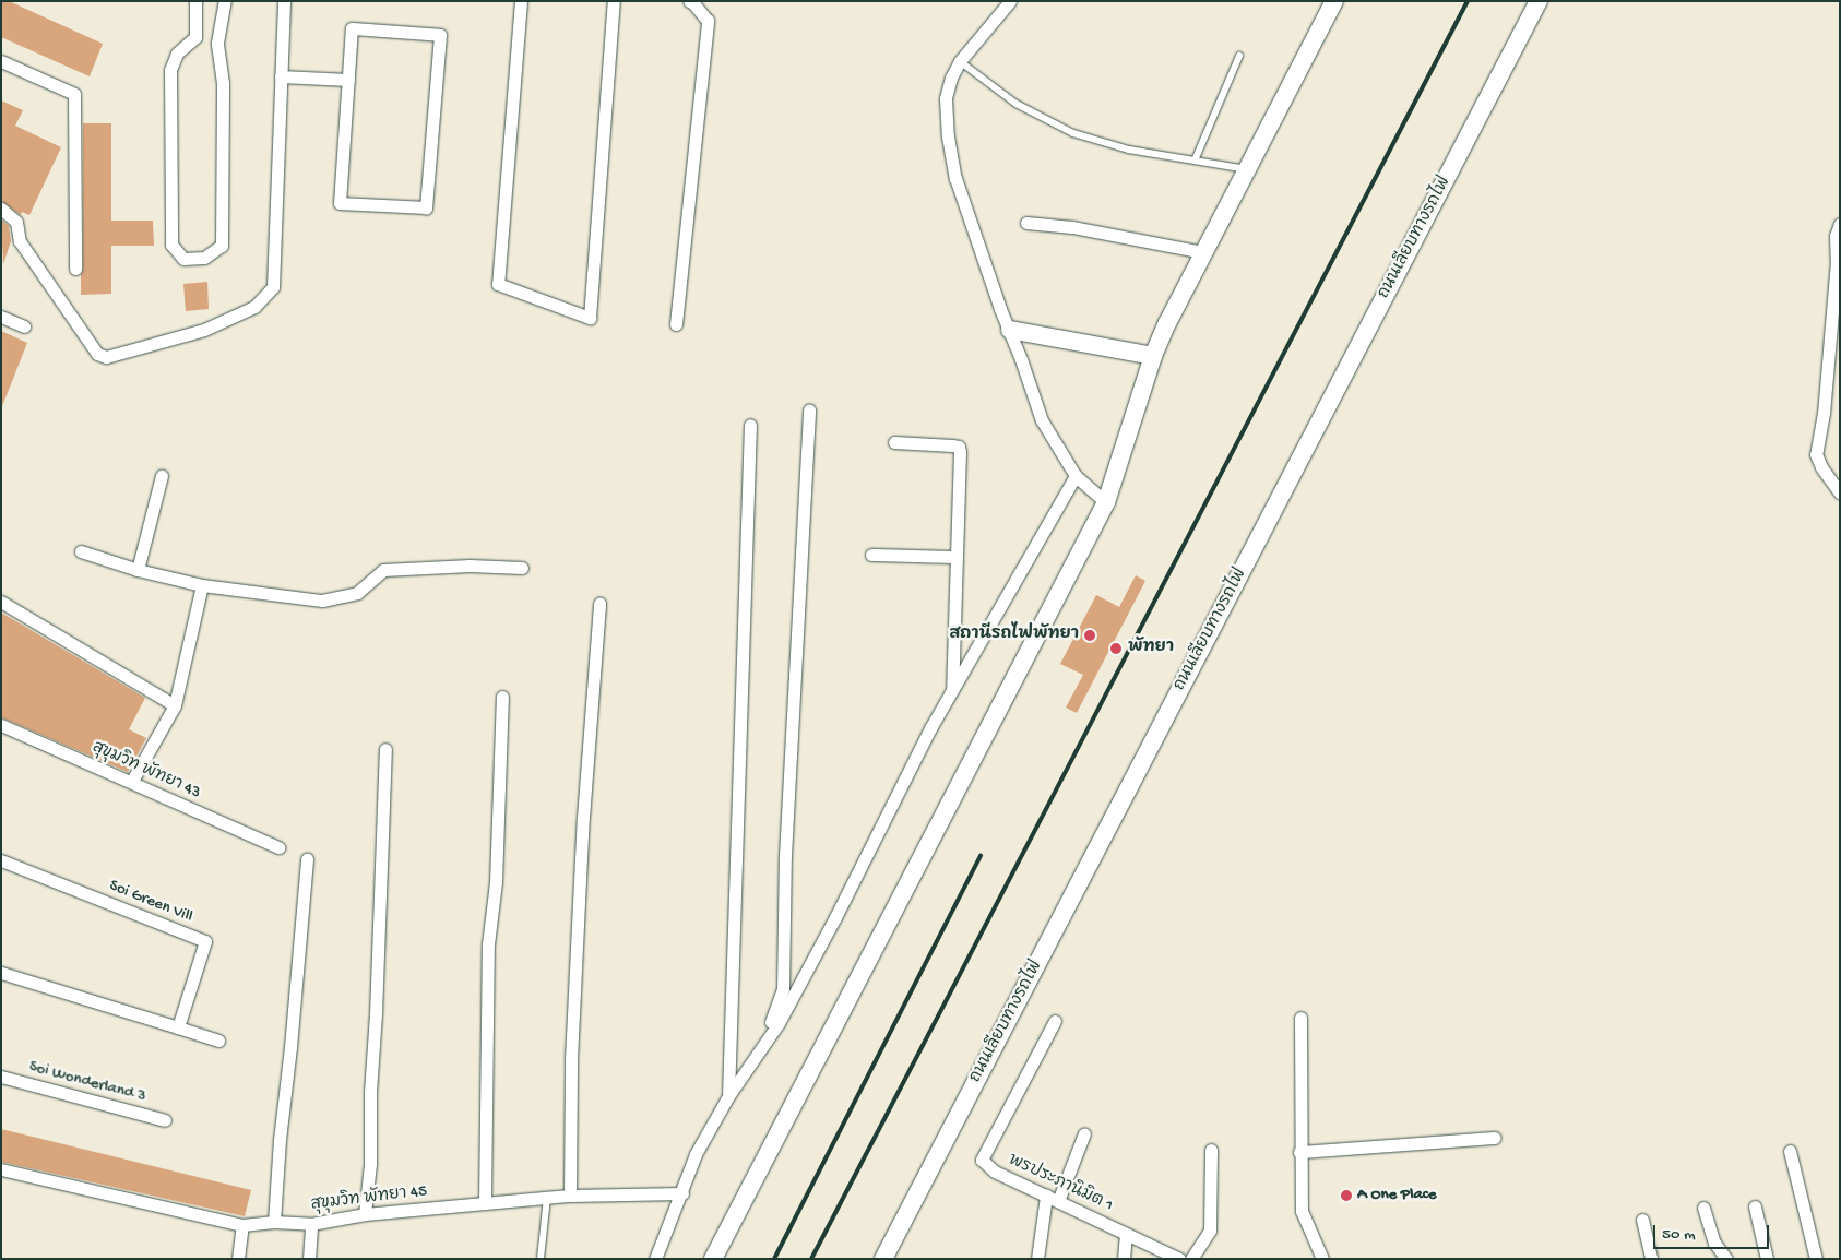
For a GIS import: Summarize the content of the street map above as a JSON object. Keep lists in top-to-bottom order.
{
  "streets": {
    "street": [
      "ถนนเลียบทางรถไฟ",
      "สุขุมวิท พัทยา 43",
      "Soi Green Vill",
      "Soi Wonderland 3",
      "พรประภานิมิต 1",
      "สุขุมวิท พัทยา 45"
    ]
  },
  "places": ["สถานีรถไฟพัทยา", "พัทยา", "A One Place"],
  "scale_bar": "50 m"
}
